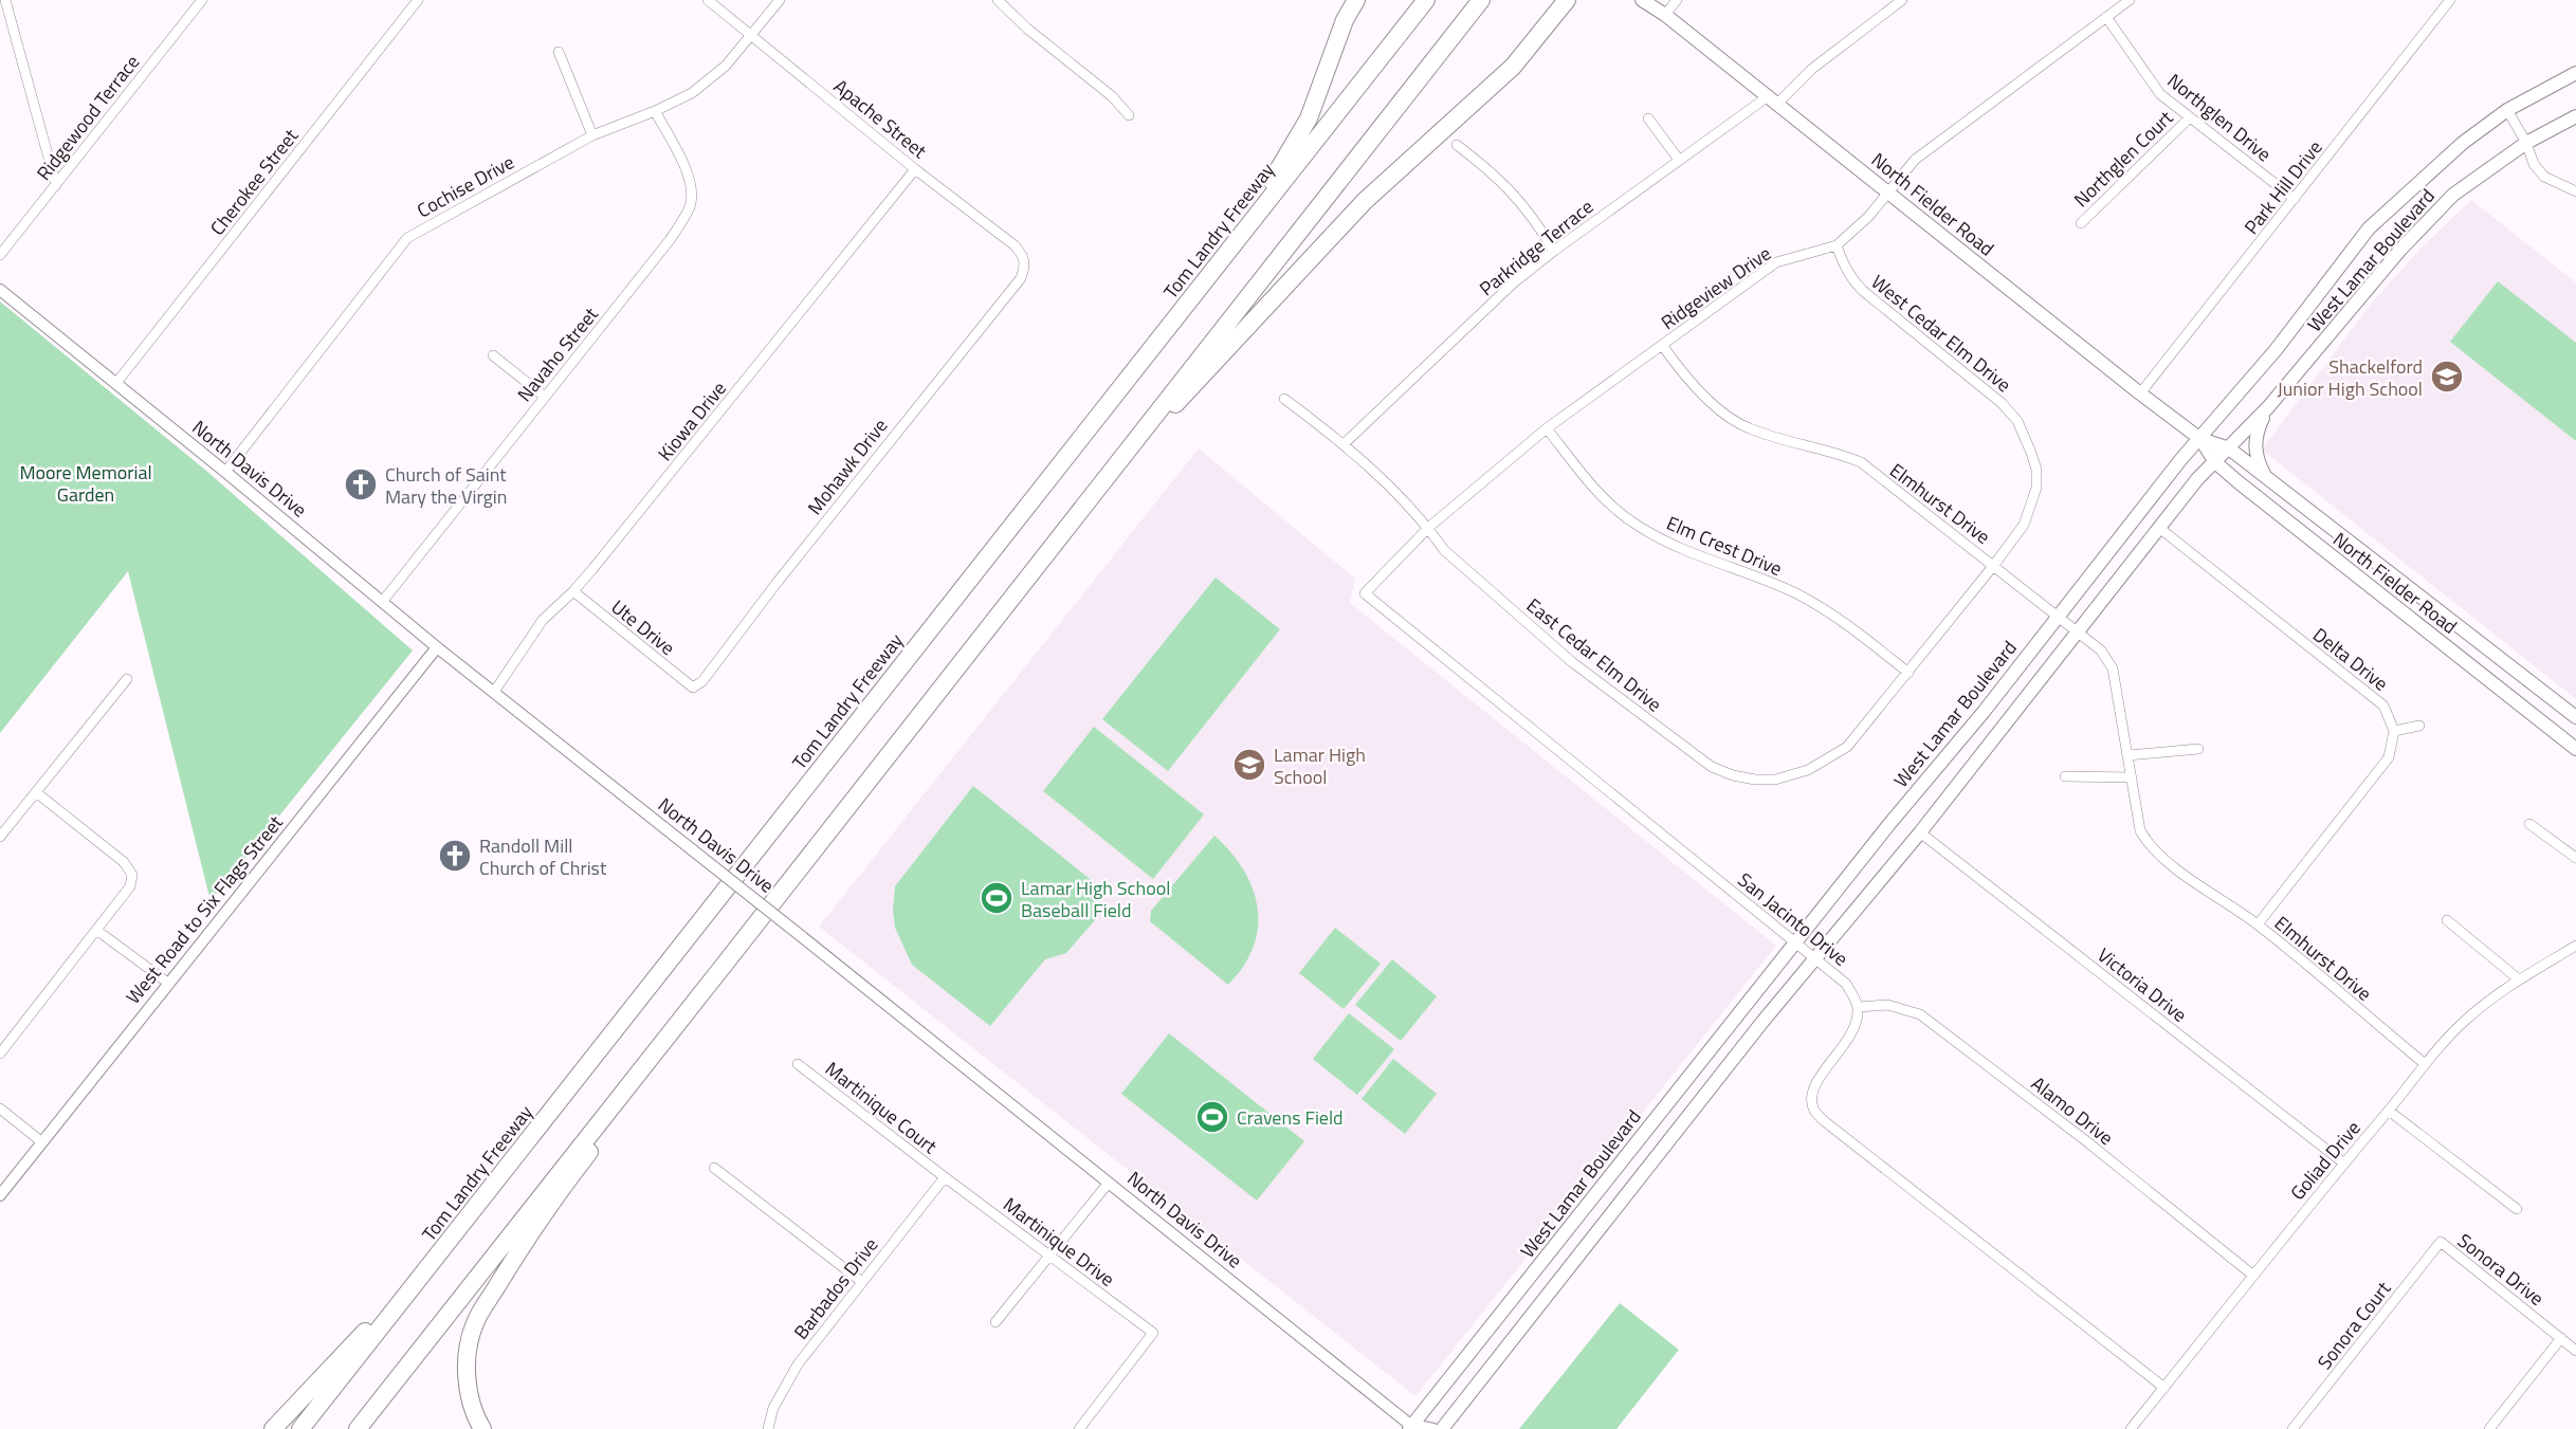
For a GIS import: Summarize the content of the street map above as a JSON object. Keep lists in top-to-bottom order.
{
  "streets": {
    "highway": ["Tom Landry Freeway"],
    "main road": ["North Fielder Road", "West Lamar Boulevard"],
    "street": [
      "Ridgewood Terrace",
      "Northglen Drive",
      "Apache Street",
      "Northglen Court",
      "Cherokee Street",
      "Cochise Drive",
      "Park Hill Drive",
      "Parkridge Terrace",
      "Ridgeview Drive",
      "West Cedar Elm Drive",
      "Navaho Street",
      "Kiowa Drive",
      "Mohawk Drive",
      "North Davis Drive",
      "Elmhurst Drive",
      "Elm Crest Drive",
      "Ute Drive",
      "East Cedar Elm Drive",
      "Delta Drive",
      "West Road to Six Flags Street",
      "San Jacinto Drive",
      "Victoria Drive",
      "Martinique Court",
      "Alamo Drive",
      "Goliad Drive",
      "Martinique Drive",
      "Sonora Drive",
      "Barbados Drive",
      "Sonora Court"
    ]
  },
  "crossings": [
    ["Northglen Drive", "Northglen Court"],
    ["Northglen Drive", "Park Hill Drive"],
    ["Northglen Drive", "Ridgeview Drive"],
    ["Apache Street", "Cochise Drive"],
    ["Apache Street", "Kiowa Drive"],
    ["Apache Street", "Mohawk Drive"],
    ["Cherokee Street", "North Davis Drive"],
    ["Cochise Drive", "Navaho Street"],
    ["Cochise Drive", "North Davis Drive"],
    ["Park Hill Drive", "North Fielder Road"],
    ["North Fielder Road", "Parkridge Terrace"],
    ["North Fielder Road", "West Lamar Boulevard"],
    ["North Fielder Road", "Ridgeview Drive"],
    ["Parkridge Terrace", "East Cedar Elm Drive"],
    ["West Lamar Boulevard", "North Davis Drive"],
    ["West Lamar Boulevard", "Elmhurst Drive"],
    ["West Lamar Boulevard", "Delta Drive"],
    ["West Lamar Boulevard", "San Jacinto Drive"],
    ["West Lamar Boulevard", "Victoria Drive"],
    ["Ridgeview Drive", "West Cedar Elm Drive"],
    ["Ridgeview Drive", "Elmhurst Drive"],
    ["Ridgeview Drive", "Elm Crest Drive"],
    ["Ridgeview Drive", "East Cedar Elm Drive"],
    ["Ridgeview Drive", "San Jacinto Drive"],
    ["West Cedar Elm Drive", "Elmhurst Drive"],
    ["West Cedar Elm Drive", "Elm Crest Drive"],
    ["West Cedar Elm Drive", "East Cedar Elm Drive"],
    ["Navaho Street", "North Davis Drive"],
    ["Kiowa Drive", "North Davis Drive"],
    ["Kiowa Drive", "Ute Drive"],
    ["Mohawk Drive", "Ute Drive"],
    ["North Davis Drive", "West Road to Six Flags Street"],
    ["Elmhurst Drive", "Goliad Drive"],
    ["Elm Crest Drive", "East Cedar Elm Drive"],
    ["San Jacinto Drive", "Alamo Drive"],
    ["Victoria Drive", "Goliad Drive"],
    ["Martinique Court", "Martinique Drive"],
    ["Martinique Court", "Barbados Drive"],
    ["Alamo Drive", "Goliad Drive"],
    ["Martinique Drive", "Barbados Drive"],
    ["Sonora Drive", "Sonora Court"]
  ],
  "parks": ["Moore Memorial Garden"],
  "places": {
    "school or university": ["Shackelford Junior High School", "Lamar High School"],
    "church": ["Church of Saint Mary the Virgin", "Randoll Mill Church of Christ"],
    "sports": ["Lamar High School Baseball Field", "Cravens Field"]
  }
}
